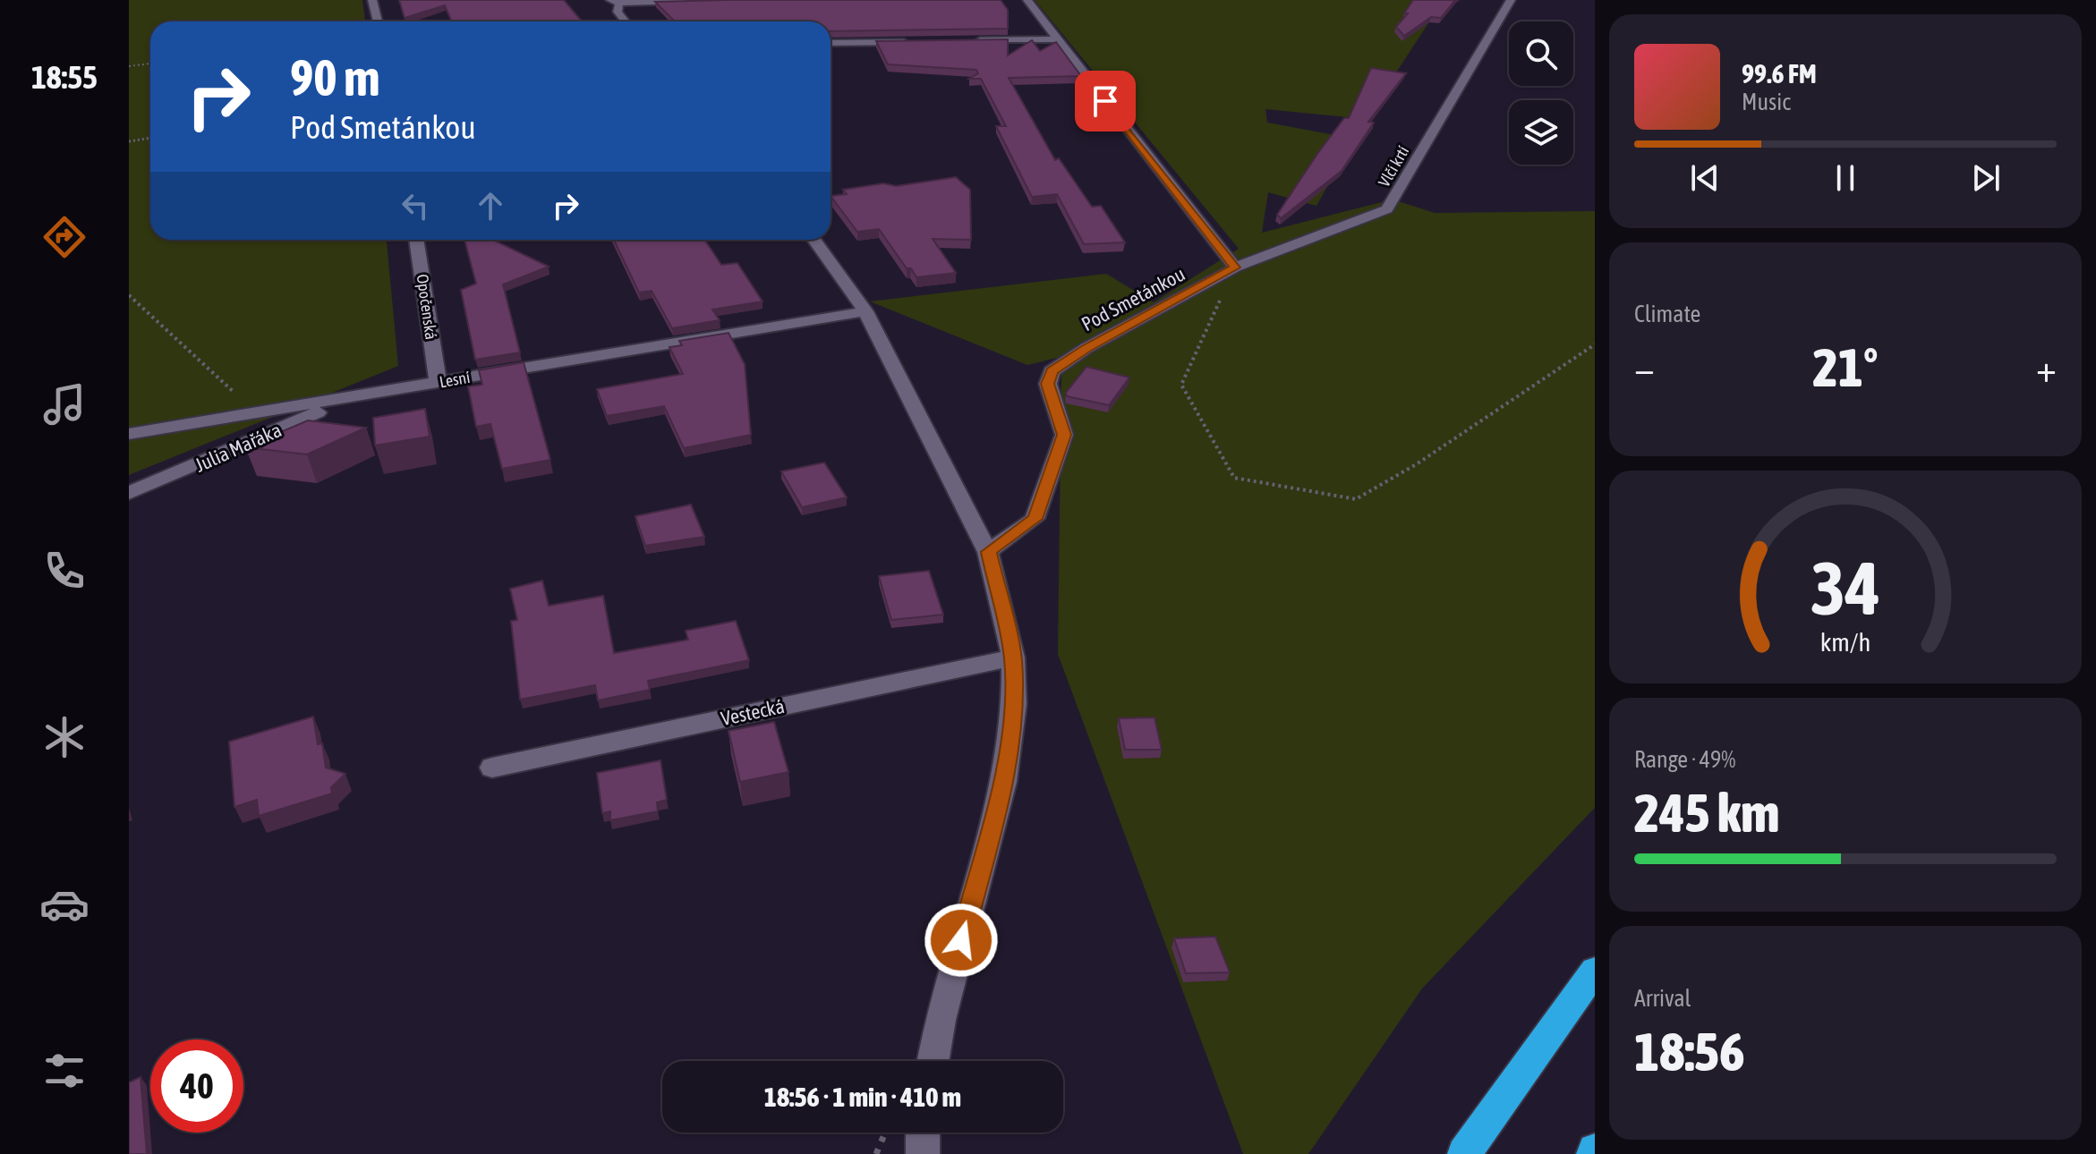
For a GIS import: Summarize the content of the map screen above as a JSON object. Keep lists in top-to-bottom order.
{
  "streets": {
    "street": [
      "Vlčí krtí",
      "Pod Smetánkou",
      "Opočenská",
      "Lesní",
      "Julia Mařáka",
      "Vestecká"
    ]
  },
  "crossings": [
    ["Vlčí krtí", "Pod Smetánkou"],
    ["Opočenská", "Lesní"],
    ["Lesní", "Julia Mařáka"]
  ],
  "page": {
    "tabs": "18:55",
    "turn": ["90 m", "Pod Smetánkou"],
    "song": ["99.6 FM", "Music"],
    "tile": [
      "Climate",
      ["Range · 49%", "245 km"],
      ["Arrival", "18:56"]
    ],
    "heat": ["−", "21°", "+"],
    "limit": "40",
    "trip": "18:56 · 1 min · 410 m",
    "gauge": ["34", "km/h"]
  }
}
